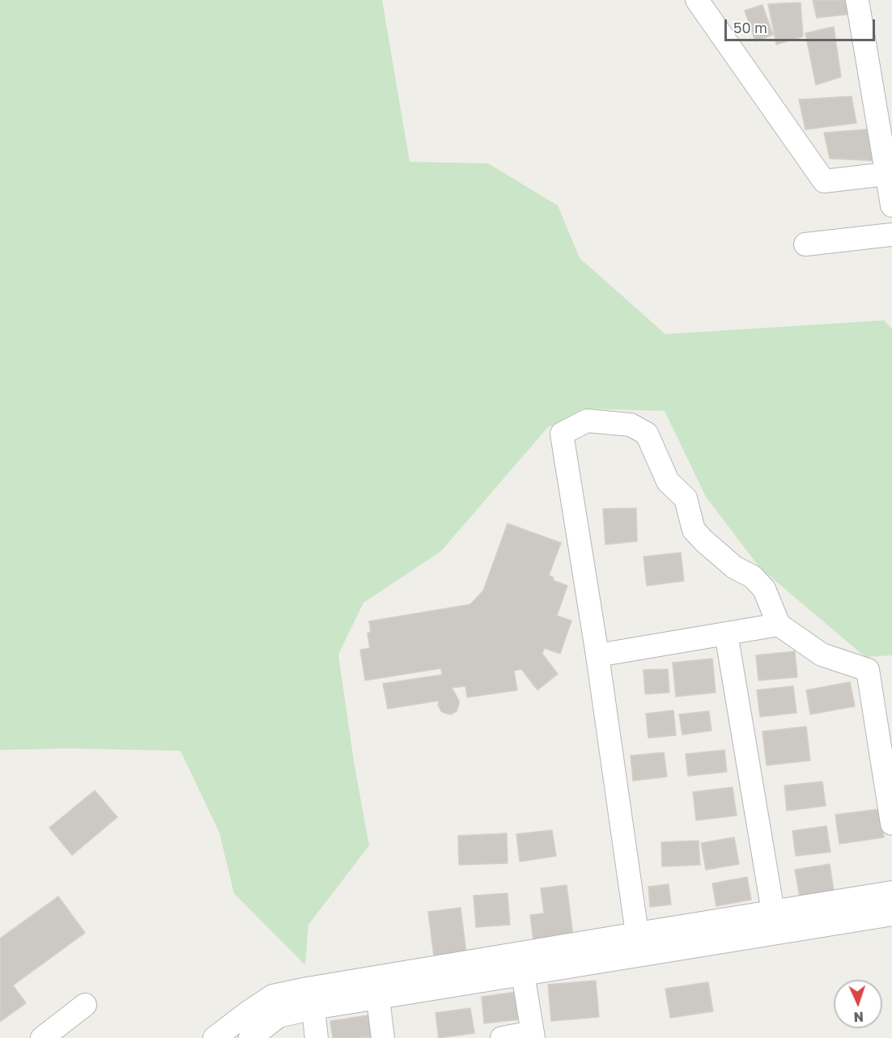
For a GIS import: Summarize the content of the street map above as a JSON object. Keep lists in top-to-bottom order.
{
  "scale_bar": "50 m",
  "north": "bottom"
}
